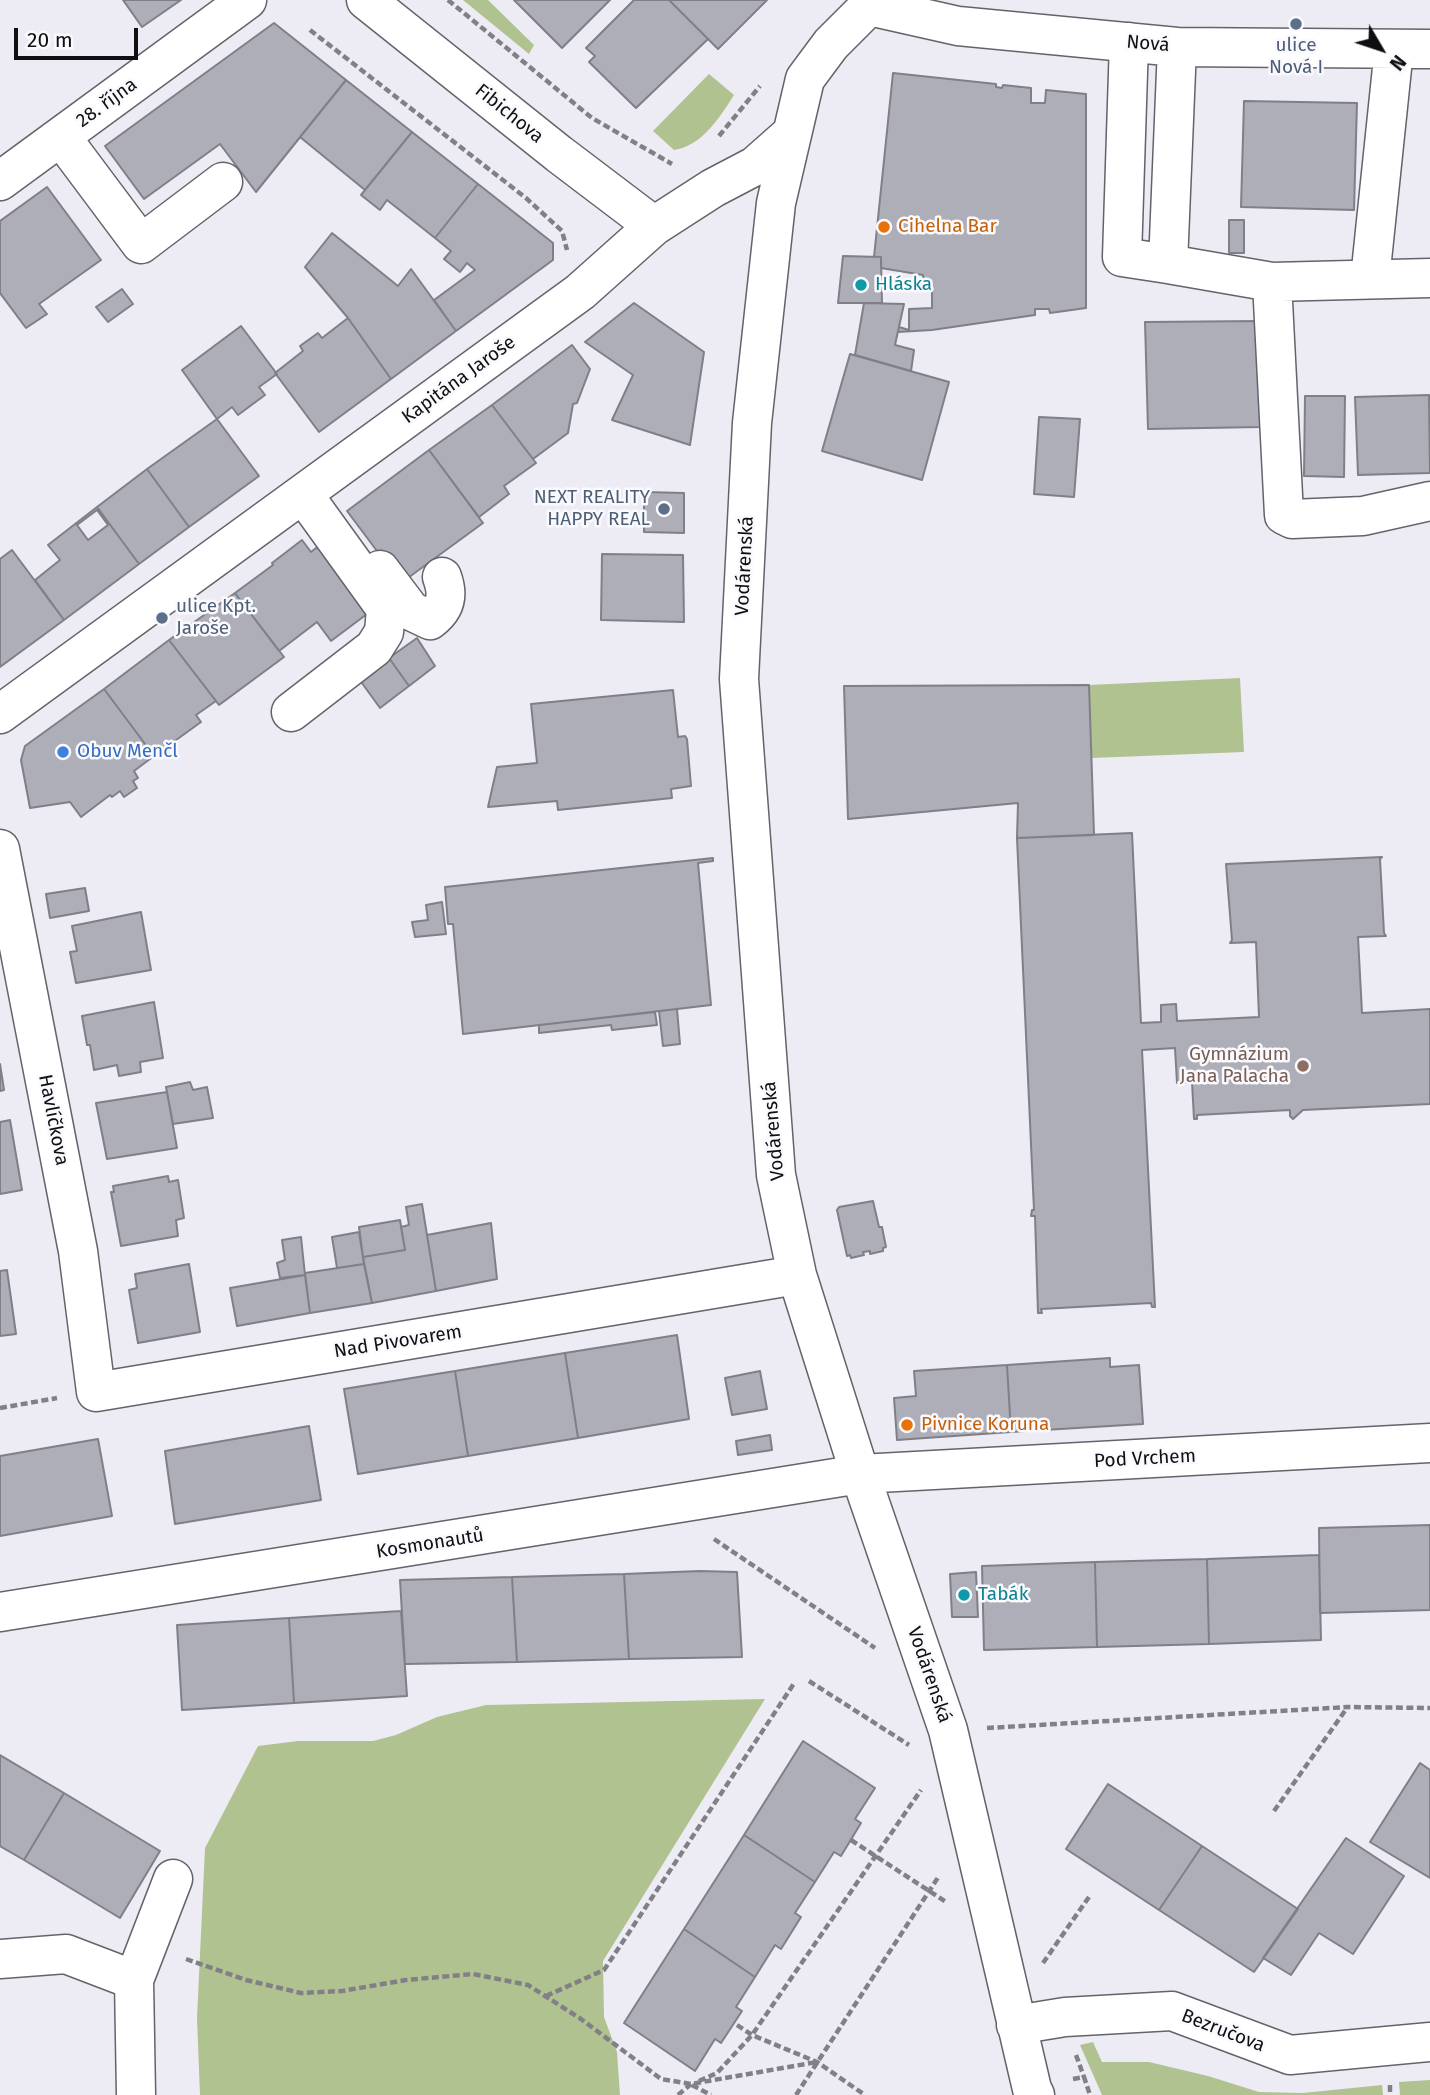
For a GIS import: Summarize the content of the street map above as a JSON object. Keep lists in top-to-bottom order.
{
  "streets": {
    "street": [
      "Nová",
      "28. října",
      "Fibichova",
      "Kapitána Jaroše",
      "Vodárenská",
      "Havlíčkova",
      "Nad Pivovarem",
      "Pod Vrchem",
      "Kosmonautů",
      "Bezručova"
    ]
  },
  "crossings": [
    ["Fibichova", "Kapitána Jaroše"],
    ["Kapitána Jaroše", "Vodárenská"],
    ["Vodárenská", "Nad Pivovarem"],
    ["Vodárenská", "Pod Vrchem"],
    ["Vodárenská", "Kosmonautů"],
    ["Vodárenská", "Bezručova"],
    ["Havlíčkova", "Nad Pivovarem"],
    ["Pod Vrchem", "Kosmonautů"]
  ],
  "places": [
    "ulice Nová I",
    "Cihelna Bar",
    "Hláska",
    "NEXT REALITY HAPPY REAL",
    "ulice Kpt. Jaroše",
    "Obuv Menčl",
    "Gymnázium Jana Palacha",
    "Pivnice Koruna",
    "Tabák"
  ],
  "scale_bar": "20 m",
  "north": "bottom right"
}
